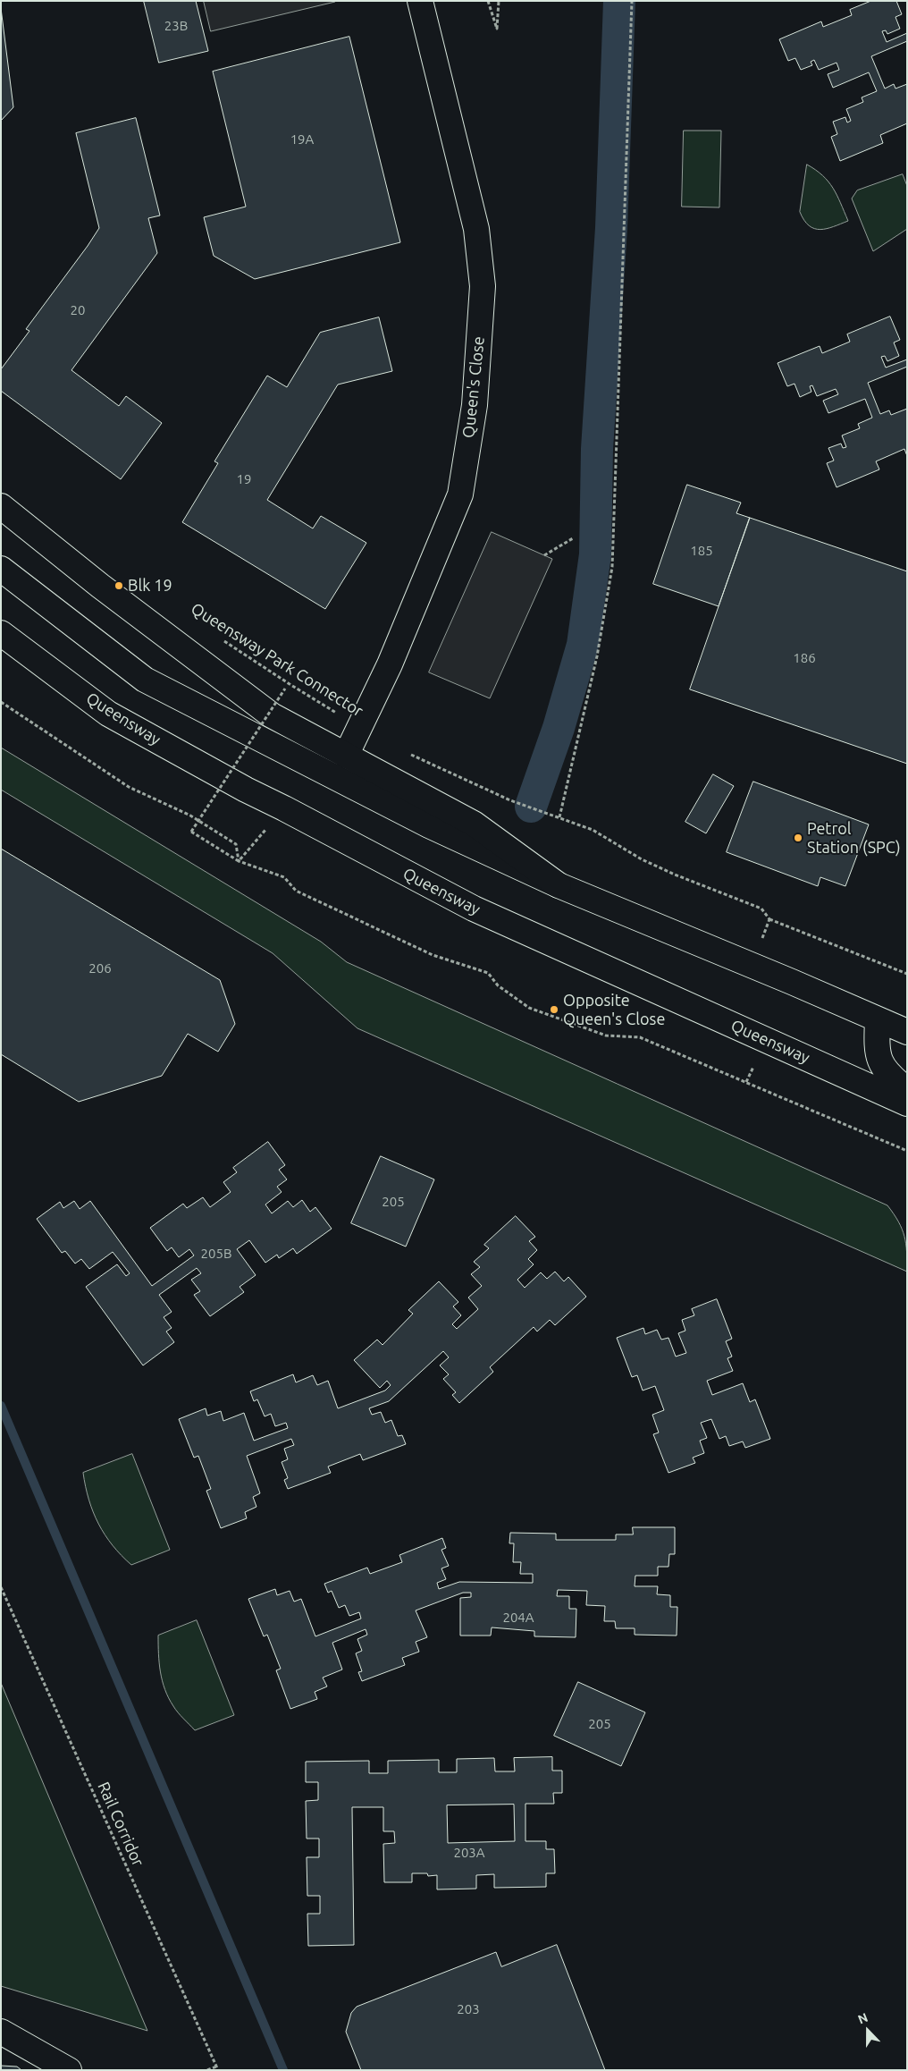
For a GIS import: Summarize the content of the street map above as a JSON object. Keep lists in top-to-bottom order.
{
  "streets": {
    "main road": ["Queen's Close", "Queensway"],
    "path": ["Queensway Park Connector", "Rail Corridor"]
  },
  "crossings": [
    ["Queen's Close", "Queensway Park Connector"]
  ],
  "places": ["Blk 19", "Petrol Station (SPC)", "Opposite Queen's Close"],
  "house_numbers": [
    "23B",
    "19A",
    "20",
    "19",
    "185",
    "186",
    "206",
    "205",
    "205B",
    "204A",
    "205",
    "203A",
    "203"
  ],
  "north": "top"
}
